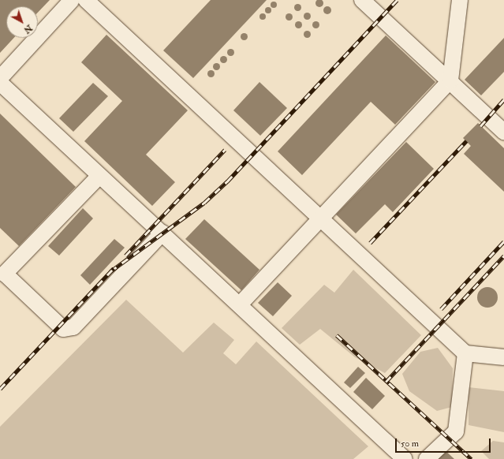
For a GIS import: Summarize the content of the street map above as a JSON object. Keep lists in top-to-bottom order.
{
  "scale_bar": "50 m",
  "north": "bottom right"
}
